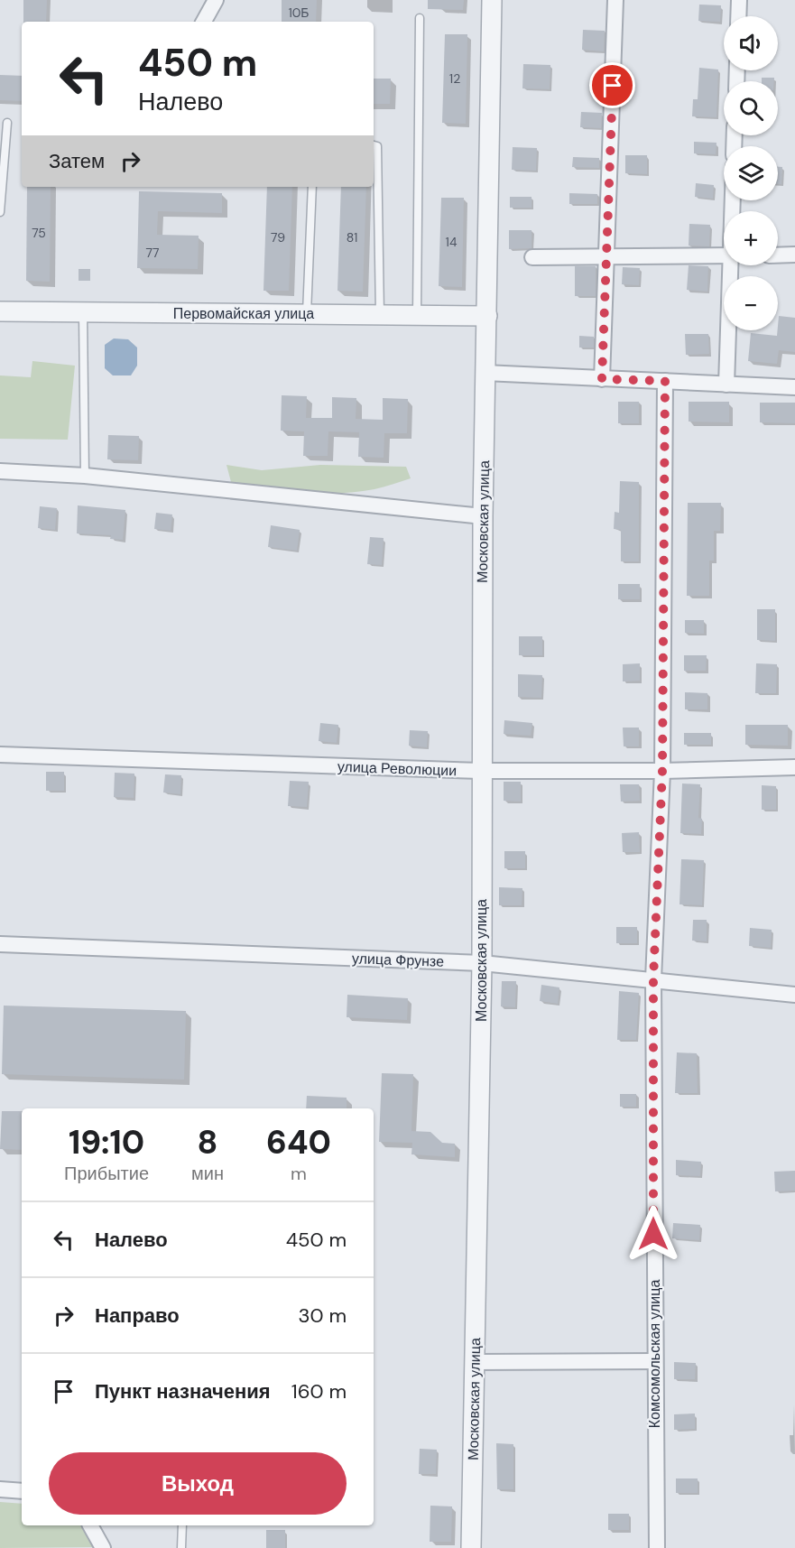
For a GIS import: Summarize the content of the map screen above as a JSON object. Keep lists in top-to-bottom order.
{
  "streets": {
    "street": [
      "Первомайская улица",
      "Московская улица",
      "улица Революции",
      "улица Фрунзе",
      "Комсомольская улица"
    ]
  },
  "crossings": [
    ["Первомайская улица", "Московская улица"],
    ["Московская улица", "улица Революции"],
    ["Московская улица", "улица Фрунзе"],
    ["улица Революции", "Комсомольская улица"],
    ["улица Фрунзе", "Комсомольская улица"]
  ],
  "house_numbers": [
    "10Б",
    "12",
    "75",
    "79",
    "81",
    "14",
    "77"
  ],
  "page": {
    "map_buttons": ["+", "−"],
    "turn": ["450 m", "Налево"],
    "then": "Затем",
    "eta": [
      "19:10",
      "Прибытие",
      "8",
      "мин",
      "640",
      "m"
    ],
    "list": [
      {
        "name": "Налево",
        "value": "450 m"
      },
      {
        "name": "Направо",
        "value": "30 m"
      },
      {
        "name": "Пункт назначения",
        "value": "160 m"
      }
    ],
    "buttons": "Выход"
  }
}
